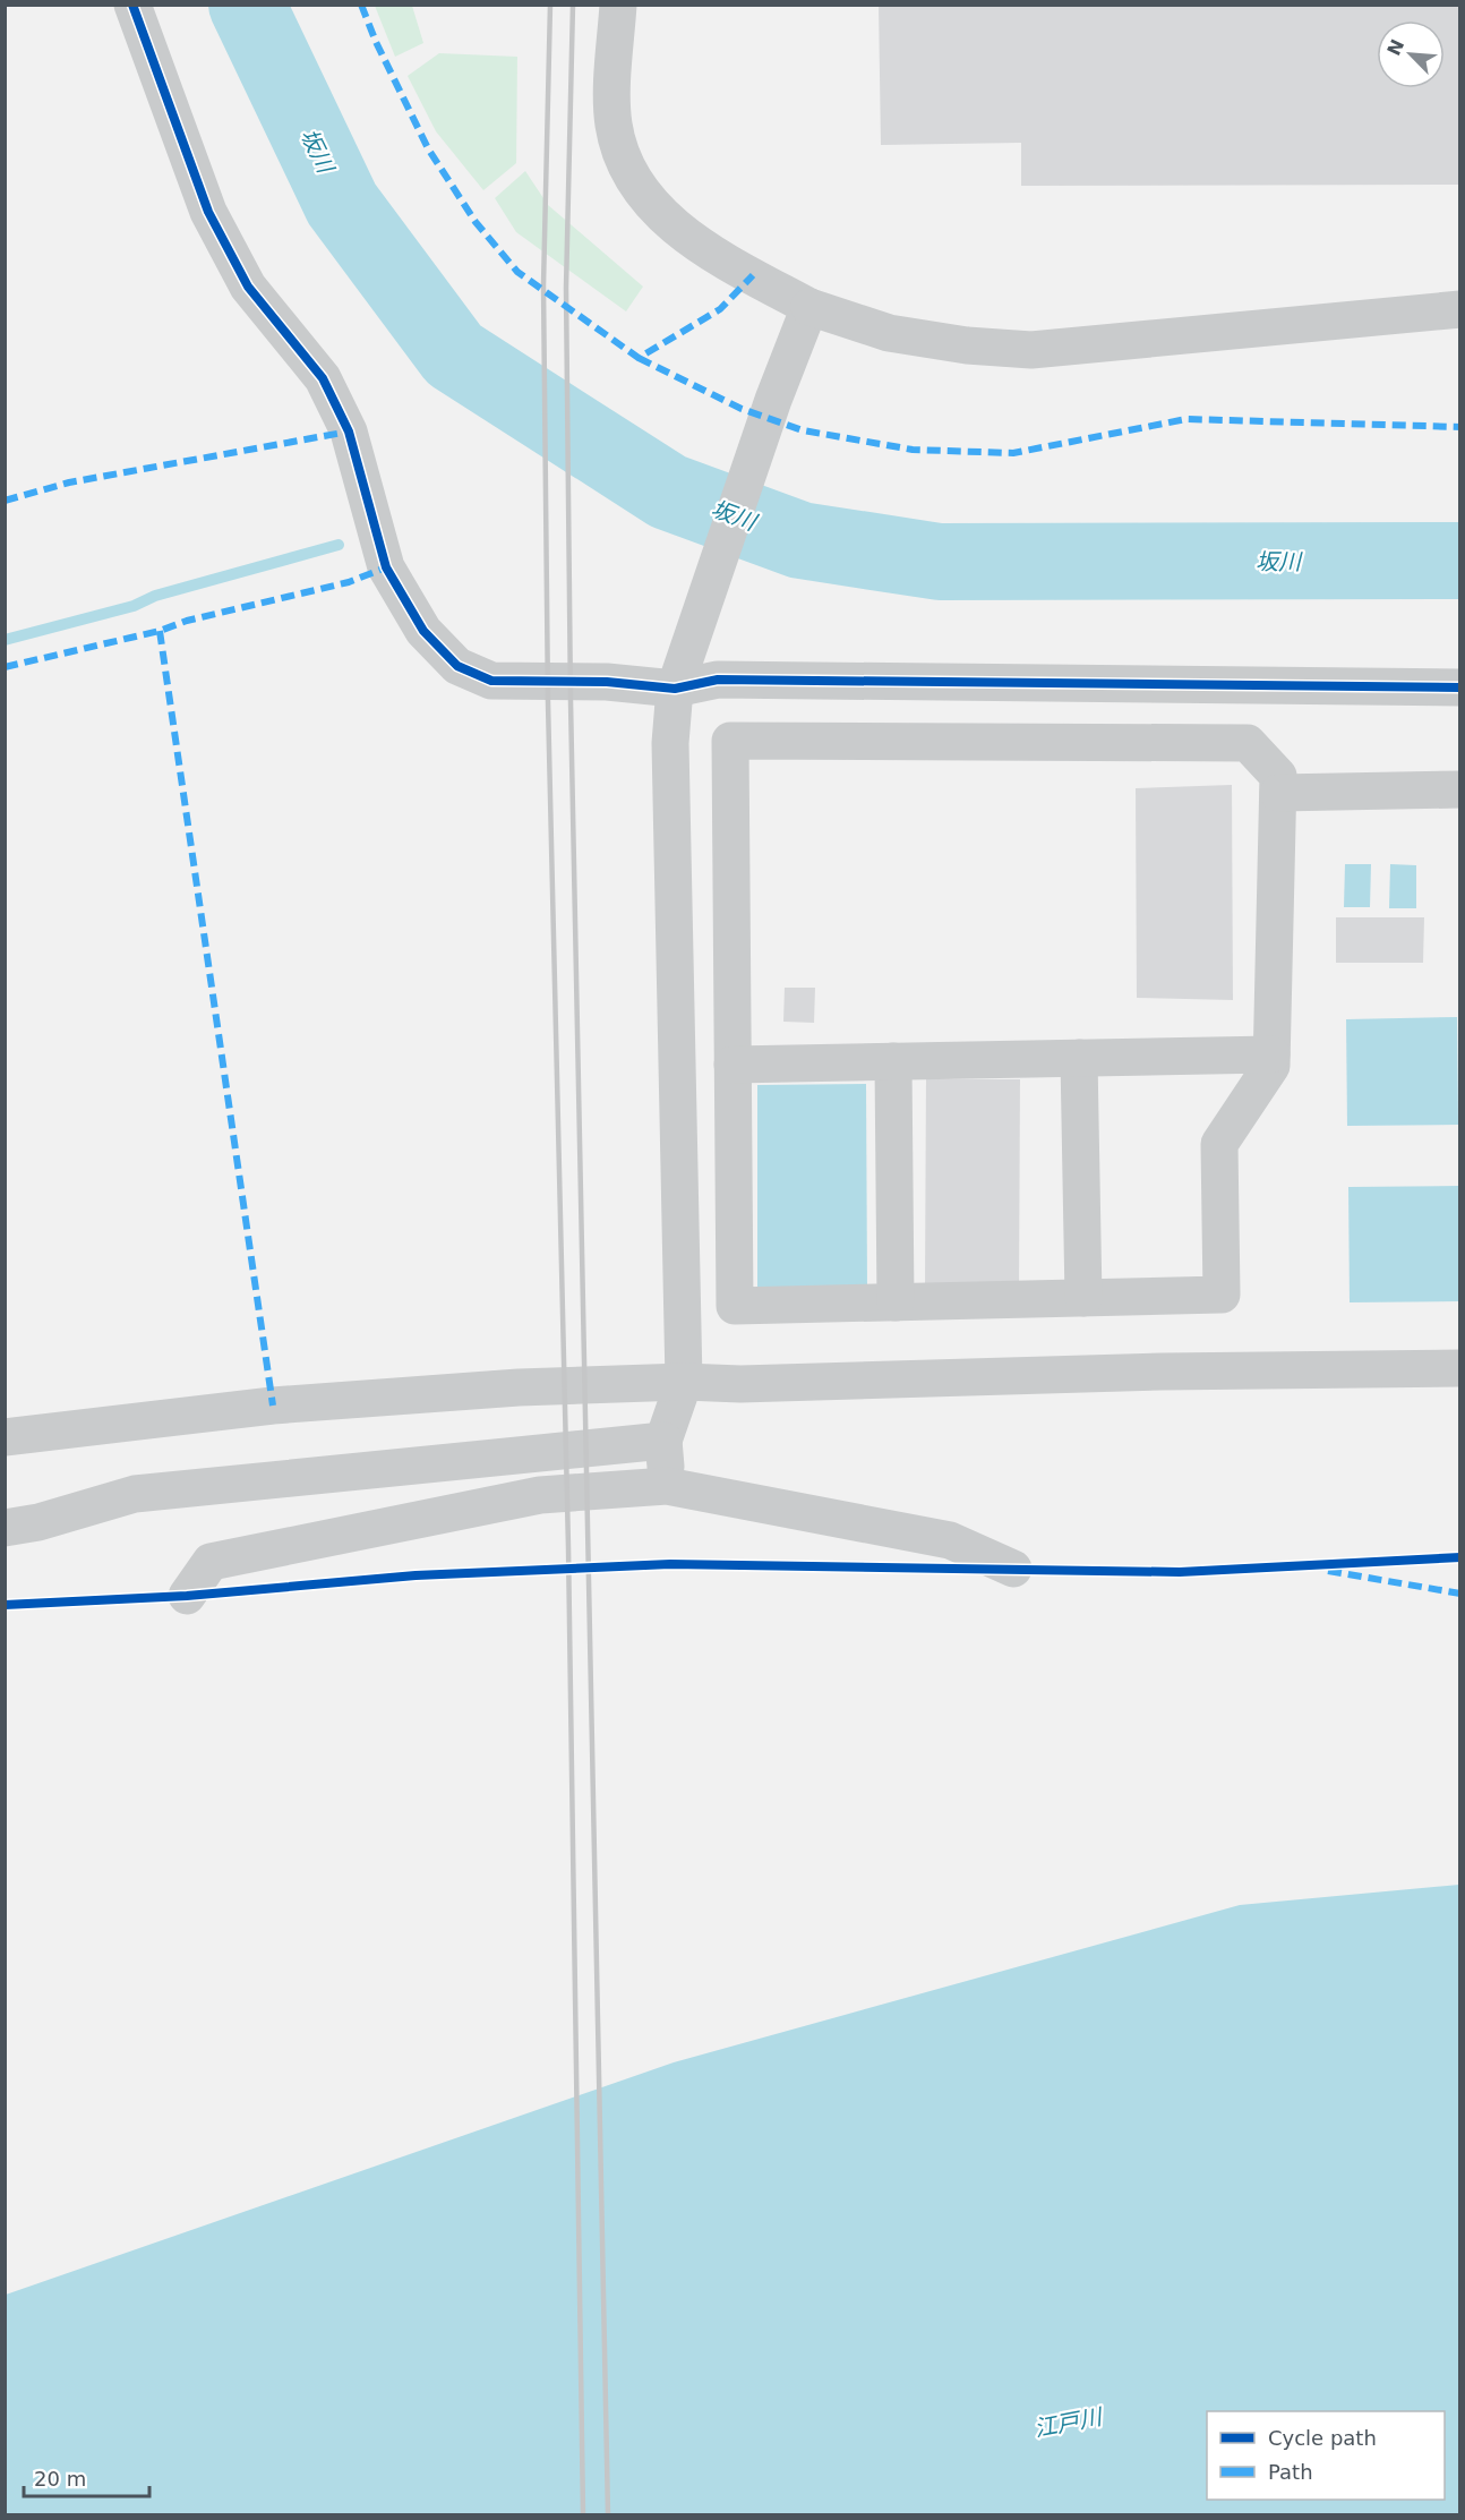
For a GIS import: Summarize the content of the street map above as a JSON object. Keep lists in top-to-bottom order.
{
  "water": ["坂川", "江戸川"],
  "legend": ["Cycle path", "Path"],
  "scale_bar": "20 m",
  "north": "top left"
}
